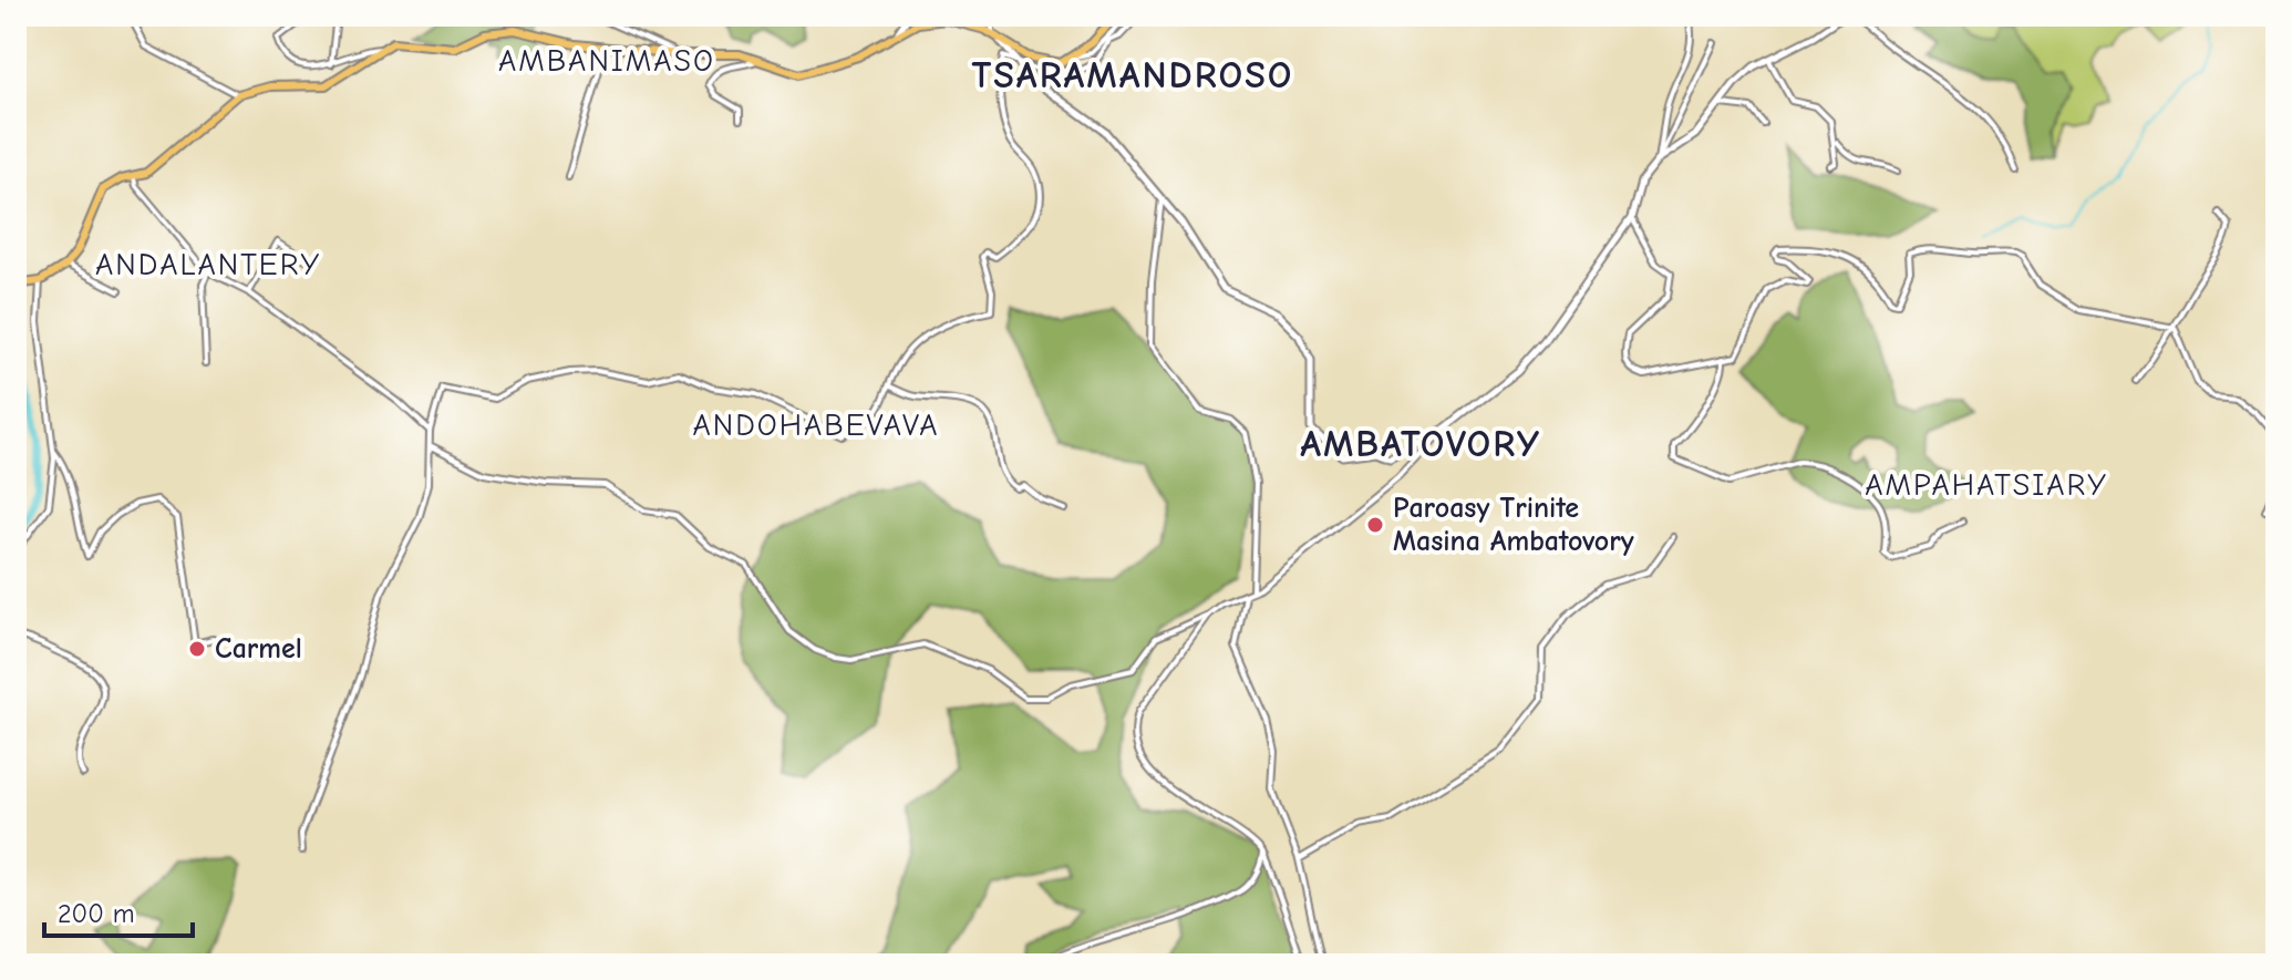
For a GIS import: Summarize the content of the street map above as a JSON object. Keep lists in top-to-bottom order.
{
  "districts": [
    "AMBANIMASO",
    "TSARAMANDROSO",
    "ANDALANTERY",
    "ANDOHABEVAVA",
    "AMBATOVORY",
    "AMPAHATSIARY"
  ],
  "places": ["Paroasy Trinite Masina Ambatovory", "Carmel"],
  "scale_bar": "200 m"
}
